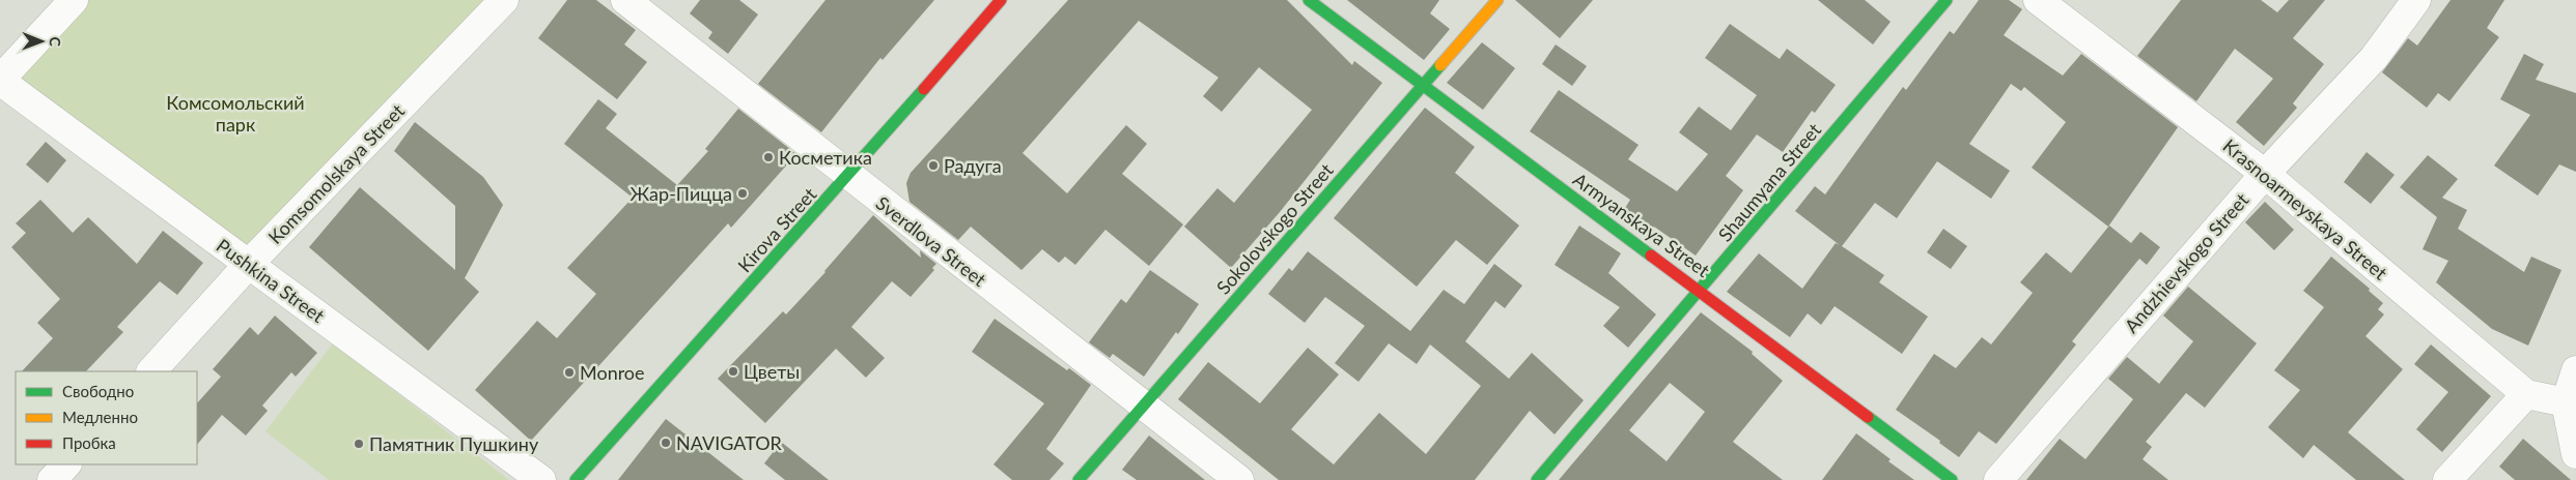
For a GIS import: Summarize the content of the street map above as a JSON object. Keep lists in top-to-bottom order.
{
  "streets": {
    "street": [
      "Komsomolskaya Street",
      "Shaumyana Street",
      "Krasnoarmeyskaya Street",
      "Armyanskaya Street",
      "Sokolovskogo Street",
      "Kirova Street",
      "Sverdlova Street",
      "Andzhievskogo Street",
      "Pushkina Street"
    ]
  },
  "crossings": [
    ["Komsomolskaya Street", "Pushkina Street"],
    ["Shaumyana Street", "Armyanskaya Street"],
    ["Krasnoarmeyskaya Street", "Andzhievskogo Street"],
    ["Armyanskaya Street", "Sokolovskogo Street"],
    ["Sokolovskogo Street", "Sverdlova Street"],
    ["Kirova Street", "Sverdlova Street"]
  ],
  "parks": ["Комсомольский парк"],
  "places": [
    "Косметика",
    "Радуга",
    "Жар-Пицца",
    "Цветы",
    "Monroe",
    "NAVIGATOR",
    "Памятник Пушкину"
  ],
  "legend": ["Свободно", "Медленно", "Пробка"],
  "north": "right"
}
